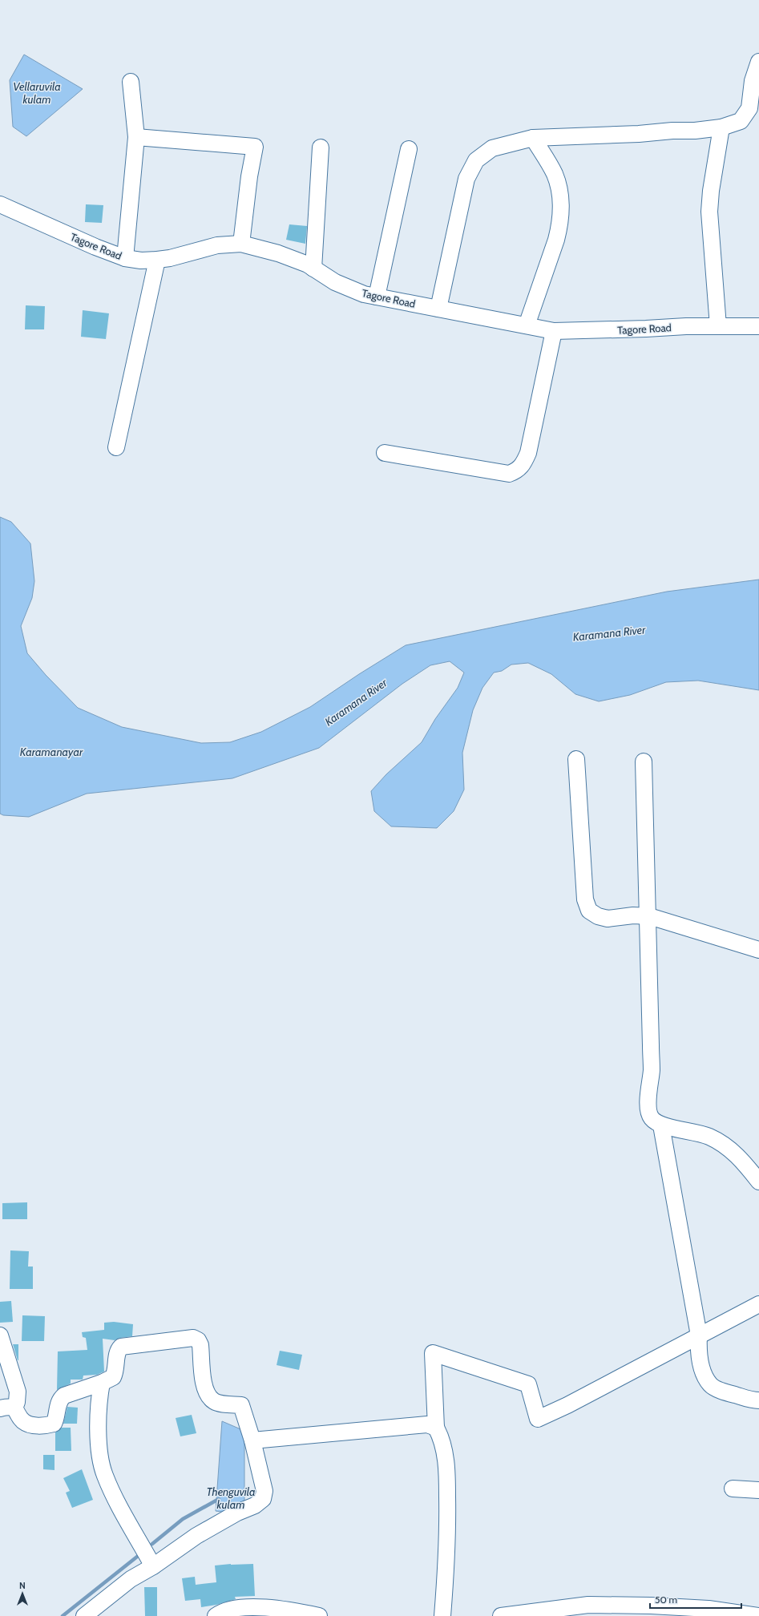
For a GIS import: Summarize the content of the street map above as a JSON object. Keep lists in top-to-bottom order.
{
  "streets": {
    "street": ["Tagore Road"]
  },
  "water": [
    "Vellaruvila kulam",
    "Karamana River",
    "Karamanayar",
    "Thenguvila kulam"
  ],
  "scale_bar": "50 m",
  "north": "top"
}
